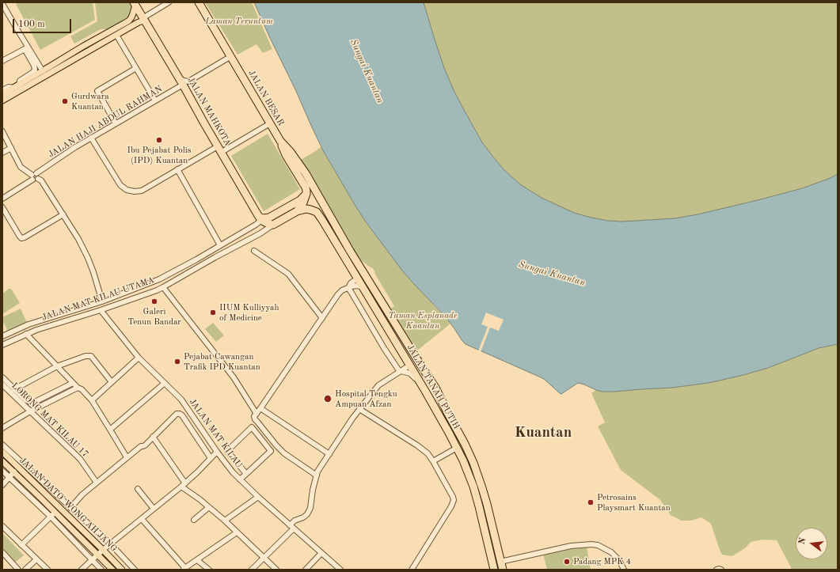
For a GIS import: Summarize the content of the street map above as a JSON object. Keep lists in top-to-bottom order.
{
  "streets": {
    "highway": [
      "JALAN BESAR",
      "JALAN MAHKOTA",
      "JALAN MAT KILAU UTAMA",
      "JALAN TANAH PUTIH"
    ],
    "main road": ["JALAN DATO' WONG AH JANG"],
    "street": ["JALAN HAJI ABDUL RAHMAN", "LORONG MAT KILAU 17", "JALAN MAT KILAU"]
  },
  "crossings": [
    ["JALAN BESAR", "JALAN TANAH PUTIH"],
    ["JALAN MAHKOTA", "JALAN HAJI ABDUL RAHMAN"],
    ["JALAN MAHKOTA", "JALAN MAT KILAU UTAMA"],
    ["JALAN MAT KILAU UTAMA", "JALAN TANAH PUTIH"],
    ["JALAN MAT KILAU UTAMA", "JALAN MAT KILAU"]
  ],
  "districts": ["Kuantan"],
  "water": ["Sungai Kuantan"],
  "parks": ["Laman Teruntum", "Taman Esplanade Kuantan"],
  "places": [
    "Gurdwara Kuantan",
    "Ibu Pejabat Polis (IPD) Kuantan",
    "Galeri Tenun Bandar",
    "IIUM Kulliyyah of Medicine",
    "Pejabat Cawangan Trafik IPD Kuantan",
    "Hospital Tengku Ampuan Afzan",
    "Petrosains Playsmart Kuantan",
    "Padang MPK 4"
  ],
  "scale_bar": "100 m",
  "north": "left"
}
